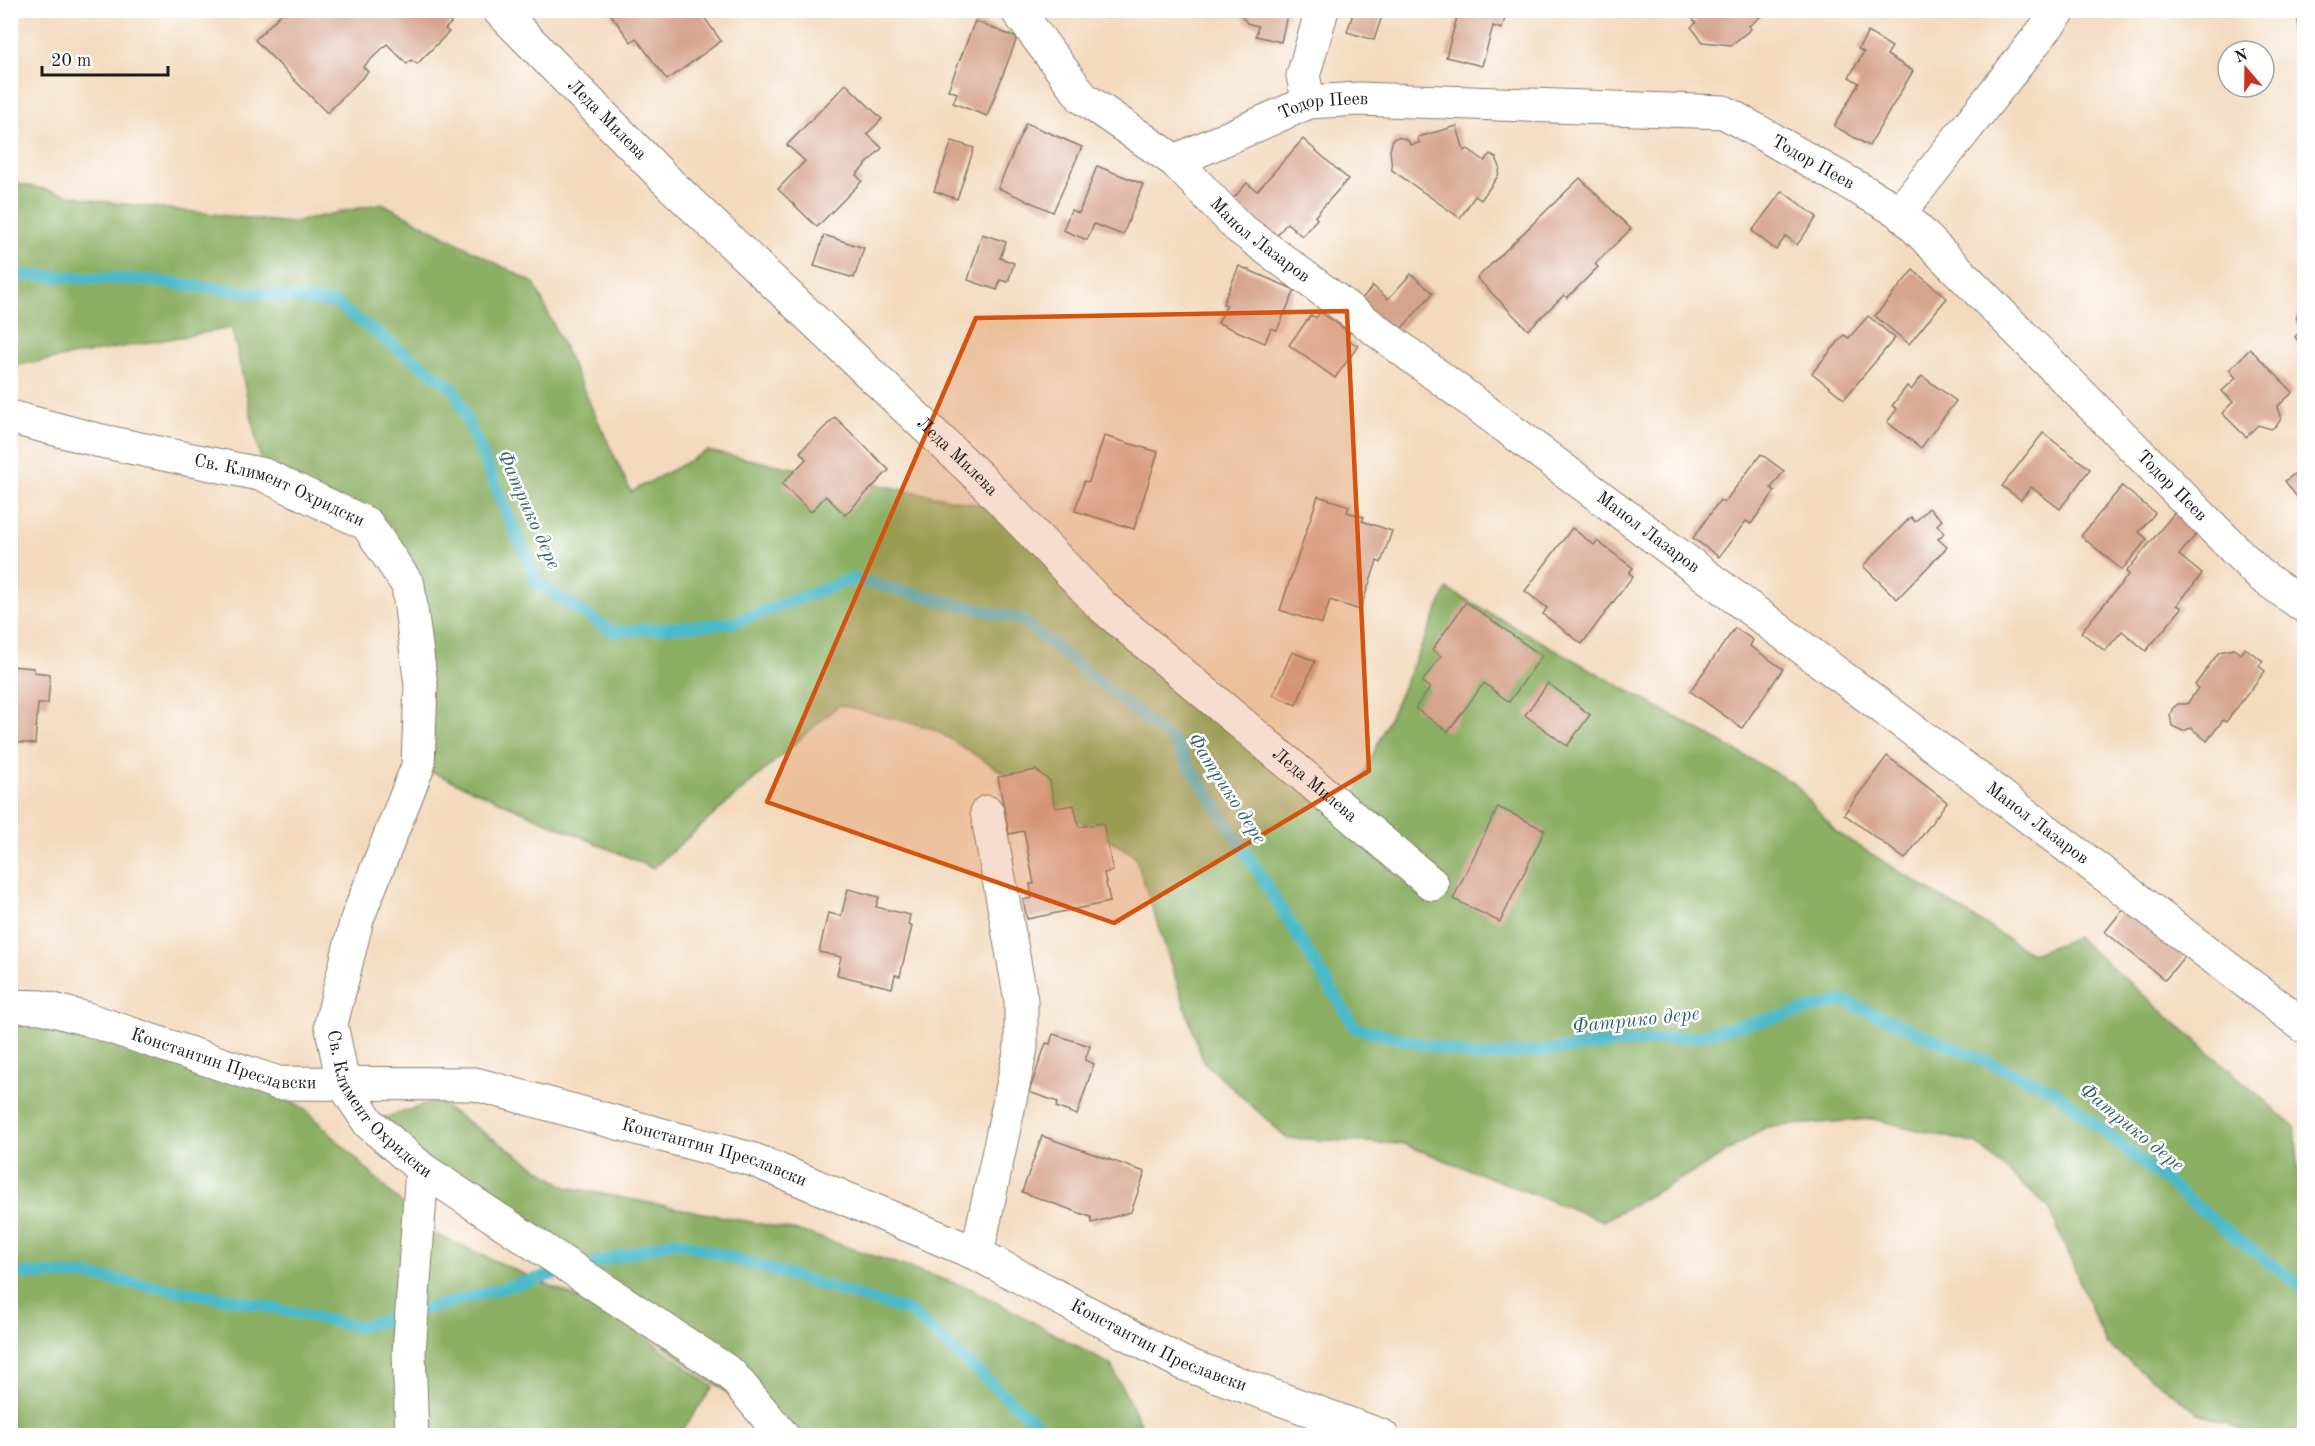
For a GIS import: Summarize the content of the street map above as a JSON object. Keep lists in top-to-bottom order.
{
  "streets": {
    "street": [
      "Тодор Пеев",
      "Леда Милева",
      "Манол Лазаров",
      "Св. Климент Охридски",
      "Константин Преславски"
    ]
  },
  "crossings": [
    ["Тодор Пеев", "Манол Лазаров"],
    ["Св. Климент Охридски", "Константин Преславски"]
  ],
  "water": ["Фатрико дере"],
  "scale_bar": "20 m",
  "north": "top"
}
